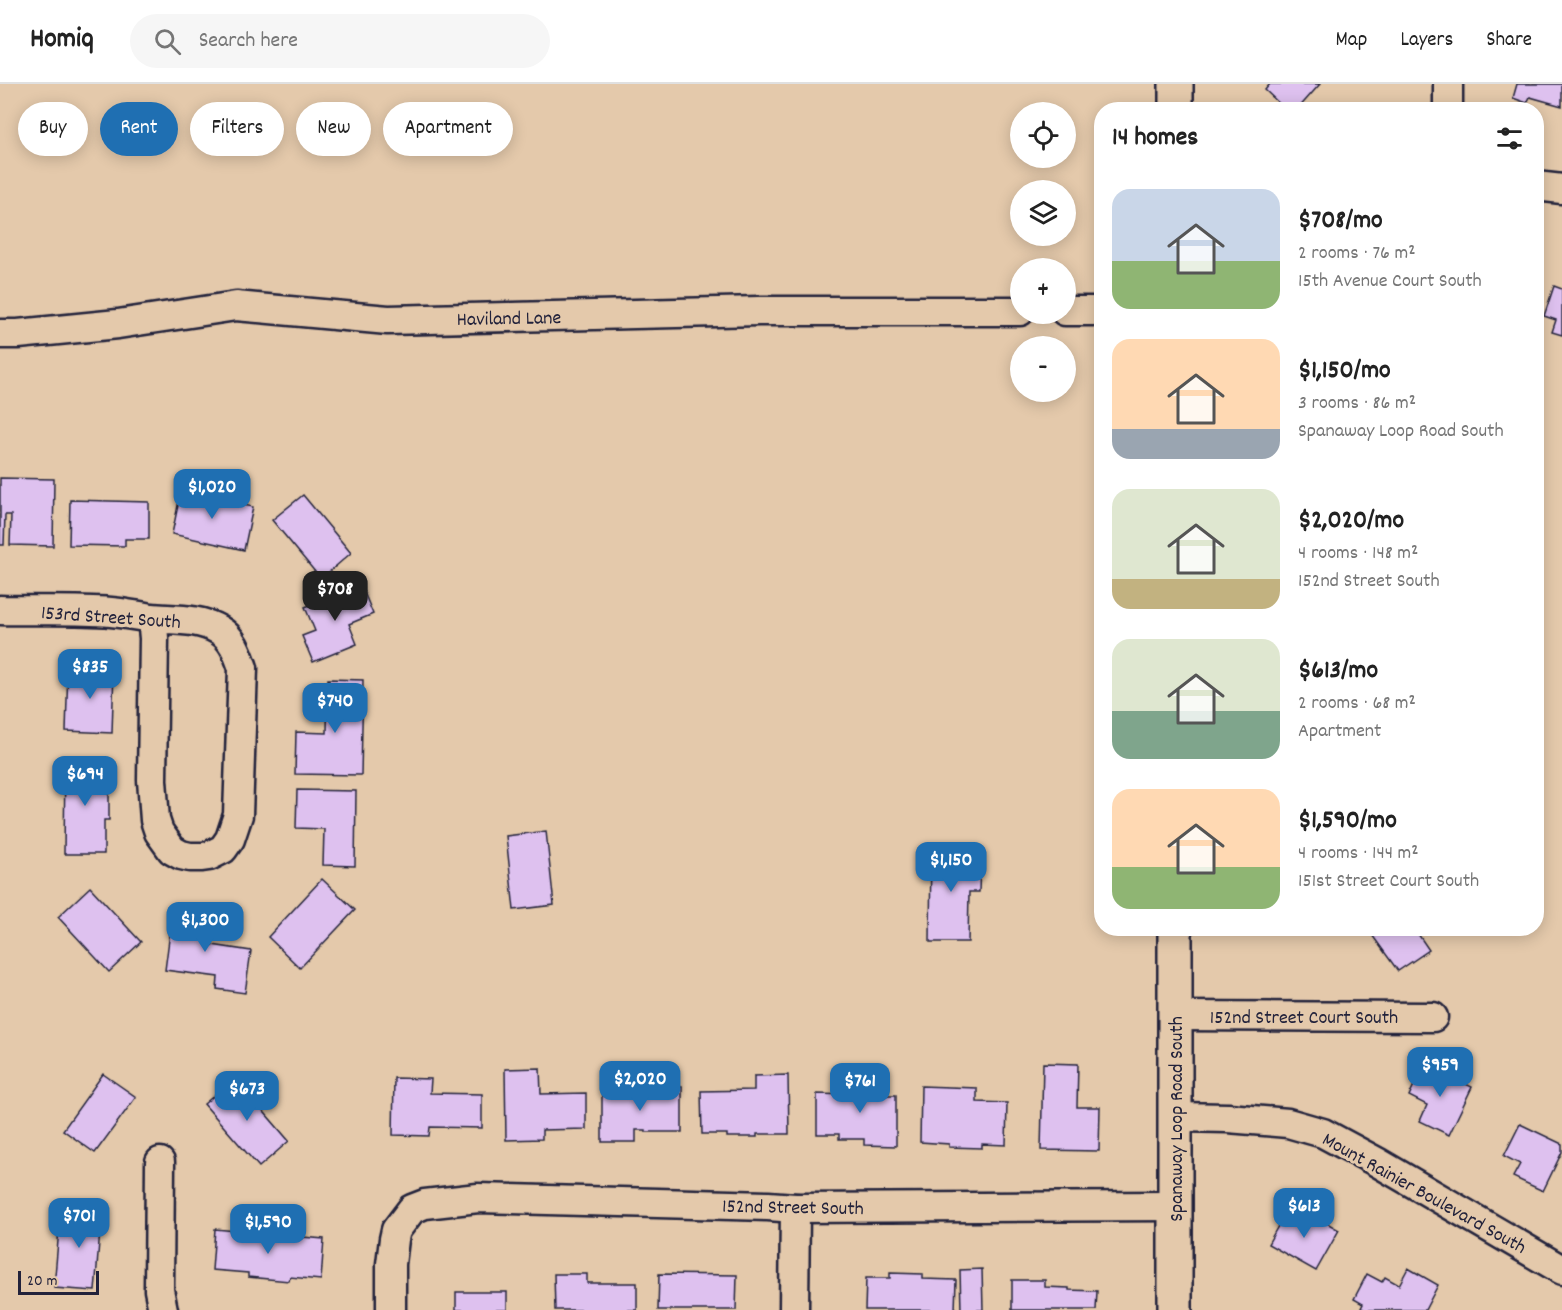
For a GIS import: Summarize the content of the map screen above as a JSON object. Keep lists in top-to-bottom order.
{
  "streets": {
    "main road": ["Spanaway Loop Road South"],
    "street": [
      "Haviland Lane",
      "153rd Street South",
      "152nd Street Court South",
      "Mount Rainier Boulevard South",
      "152nd Street South"
    ]
  },
  "crossings": [
    ["152nd Street Court South", "Spanaway Loop Road South"],
    ["Spanaway Loop Road South", "Mount Rainier Boulevard South"],
    ["Spanaway Loop Road South", "152nd Street South"]
  ],
  "scale_bar": "20 m",
  "page": {
    "header": "Homiq",
    "search": "Search here",
    "nav": ["Map", "Layers", "Share"],
    "map_buttons": ["+", "−"],
    "chip": [
      "Buy",
      "Rent",
      "Filters",
      "New",
      "Apartment"
    ],
    "heading": "14 homes",
    "list": [
      {
        "name": "$708/mo",
        "note": "2 rooms · 76 m² · 15th Avenue Court South"
      },
      {
        "name": "$1,150/mo",
        "note": "3 rooms · 86 m² · Spanaway Loop Road South"
      },
      {
        "name": "$2,020/mo",
        "note": "4 rooms · 148 m² · 152nd Street South"
      },
      {
        "name": "$613/mo",
        "note": "2 rooms · 68 m² · Apartment"
      },
      {
        "name": "$1,590/mo",
        "note": "4 rooms · 144 m² · 151st Street Court South"
      }
    ],
    "price": [
      "$1,020",
      "$708",
      "$835",
      "$740",
      "$694",
      "$1,150",
      "$1,300",
      "$959",
      "$2,020",
      "$761",
      "$673",
      "$613",
      "$701",
      "$1,590"
    ],
    "scale": "20 m"
  }
}
